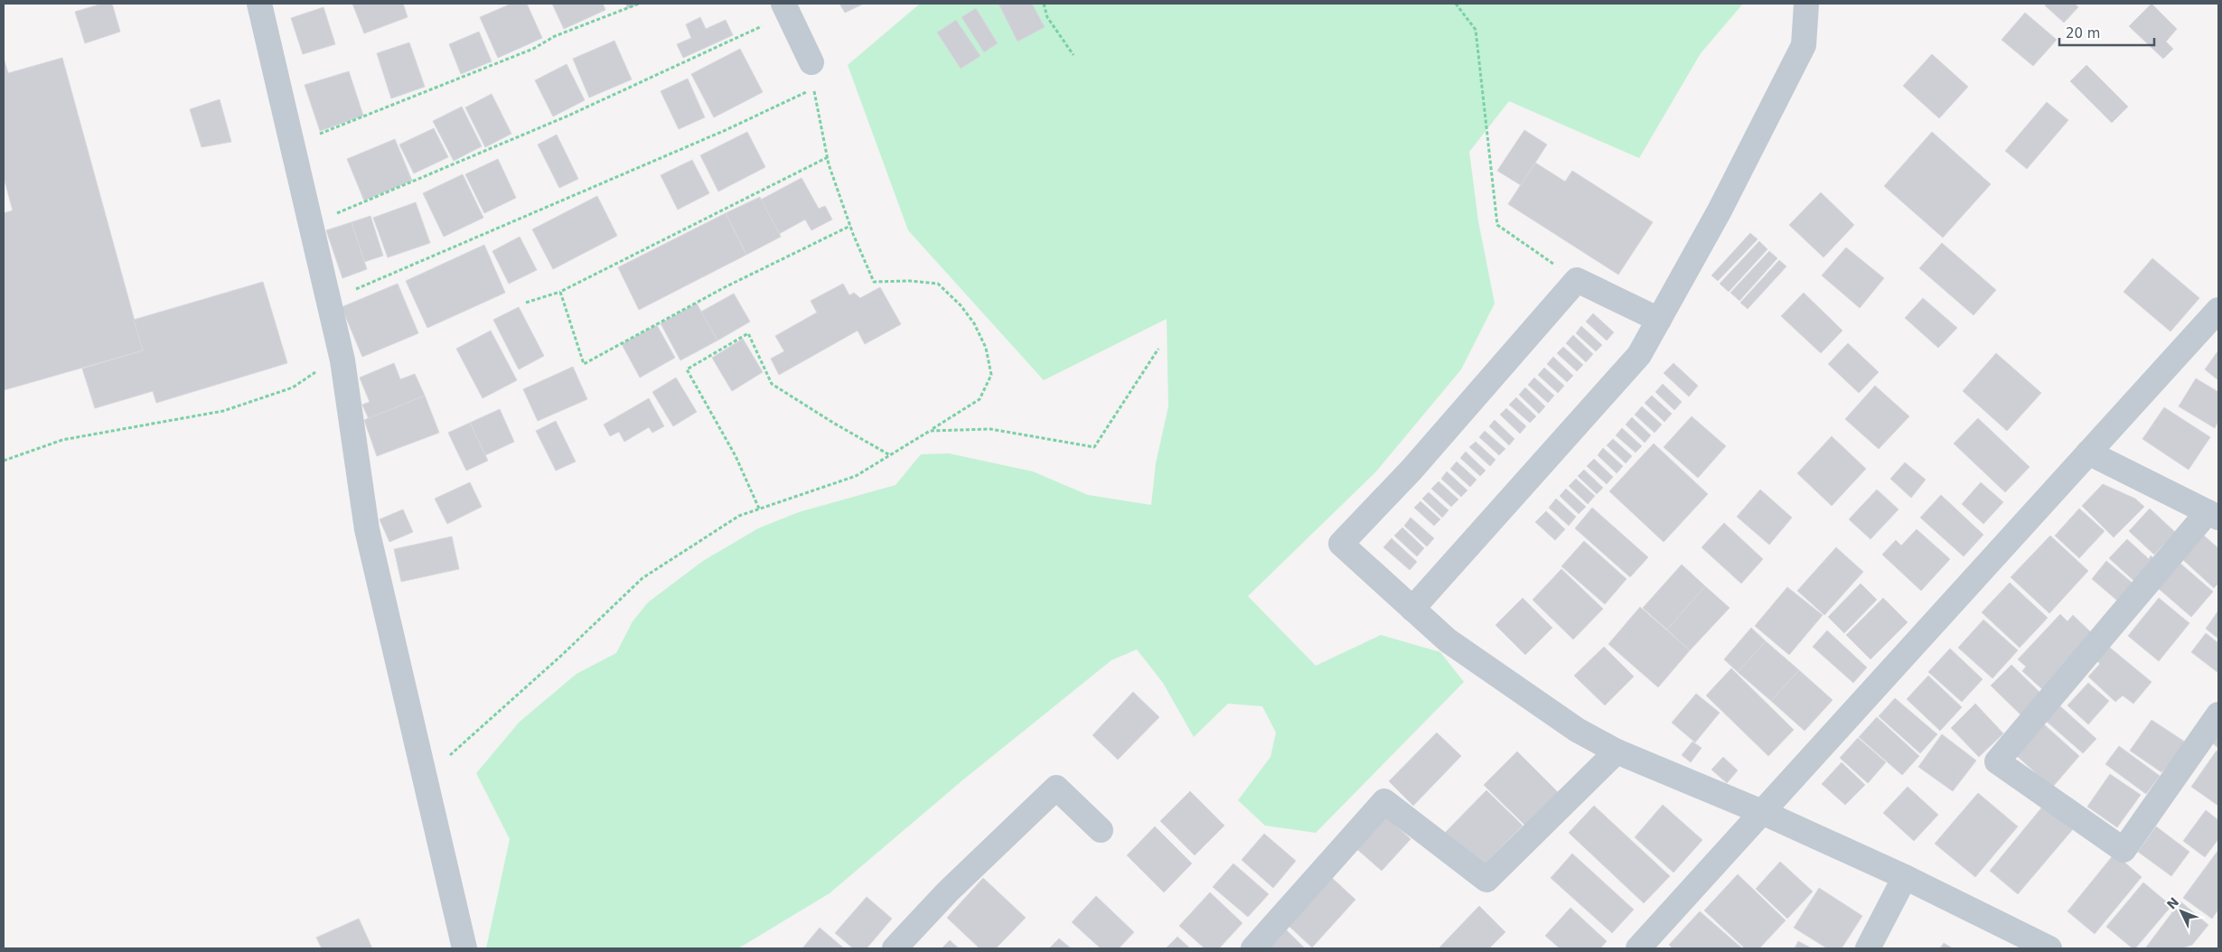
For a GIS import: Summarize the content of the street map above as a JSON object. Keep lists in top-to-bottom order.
{
  "scale_bar": "20 m",
  "north": "top left"
}
